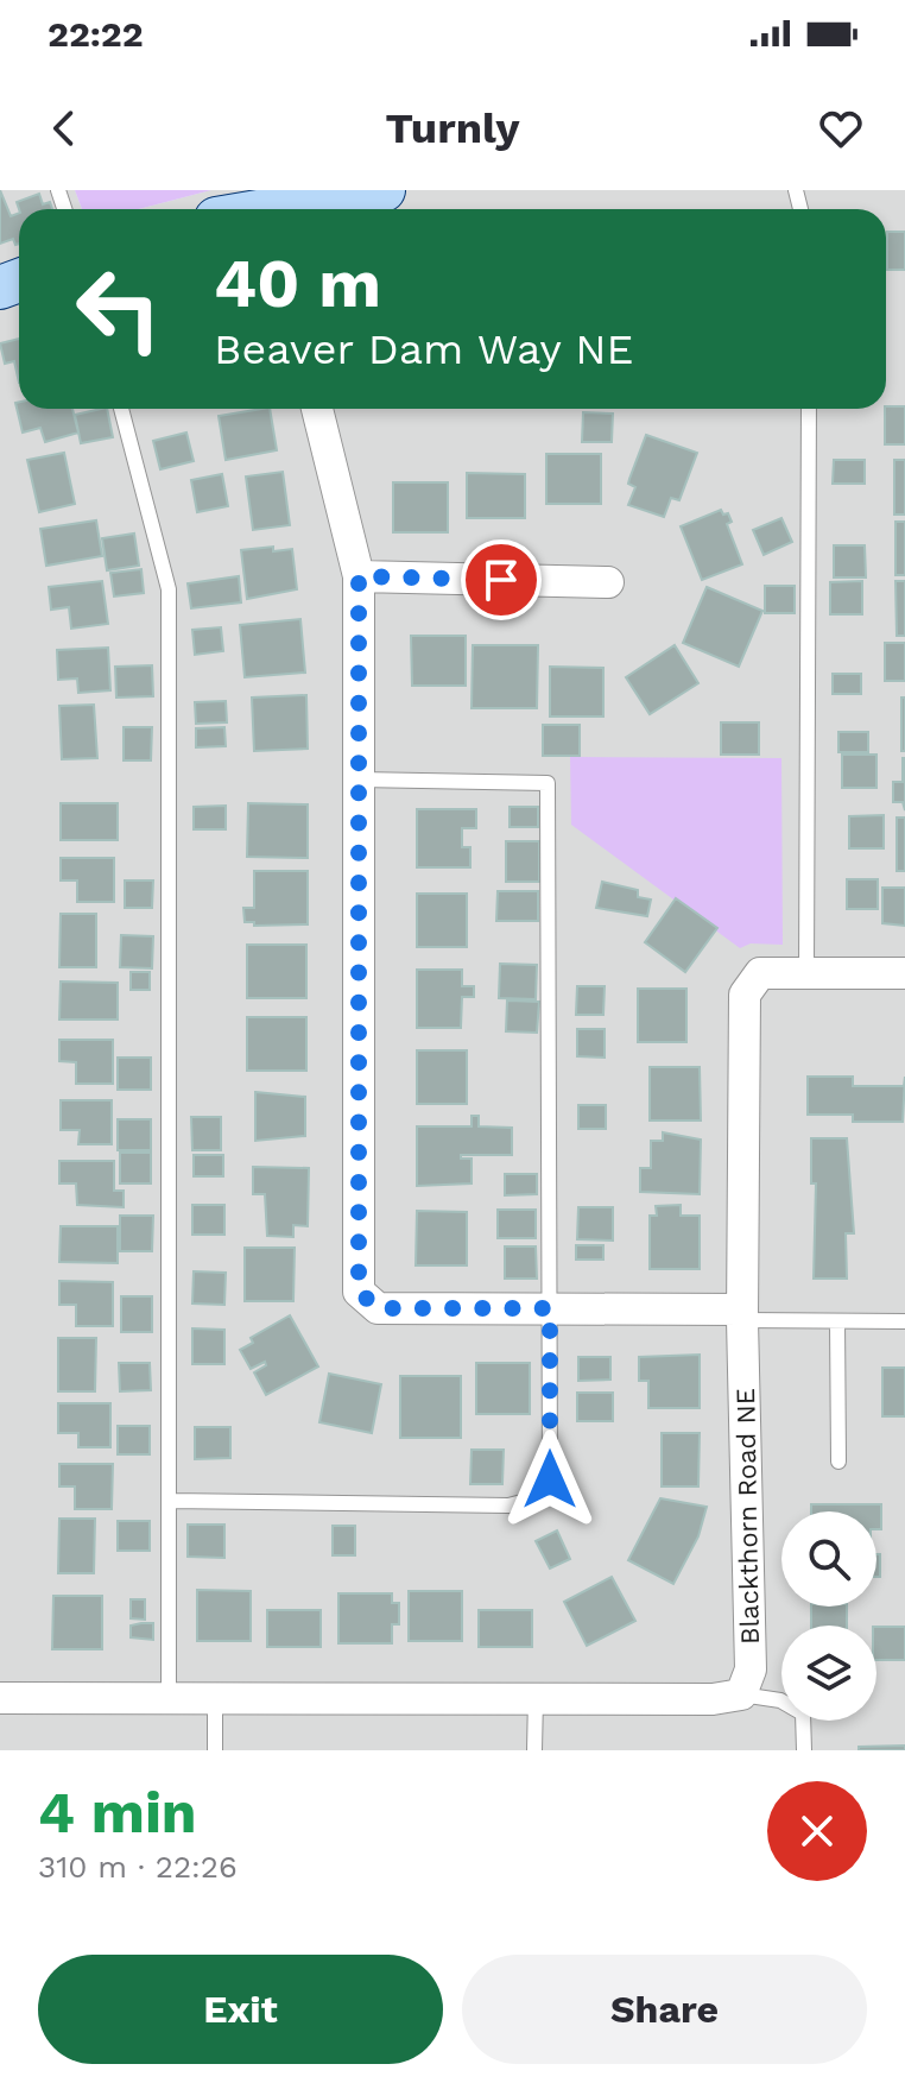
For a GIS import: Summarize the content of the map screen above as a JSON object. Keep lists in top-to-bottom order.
{
  "streets": {
    "street": ["Blackthorn Road NE"]
  },
  "page": {
    "status": "22:22",
    "header": "Turnly",
    "turn": ["40 m", "Beaver Dam Way NE"],
    "heading": ["4 min", "310 m · 22:26"],
    "buttons": ["Exit", "Share"]
  }
}
